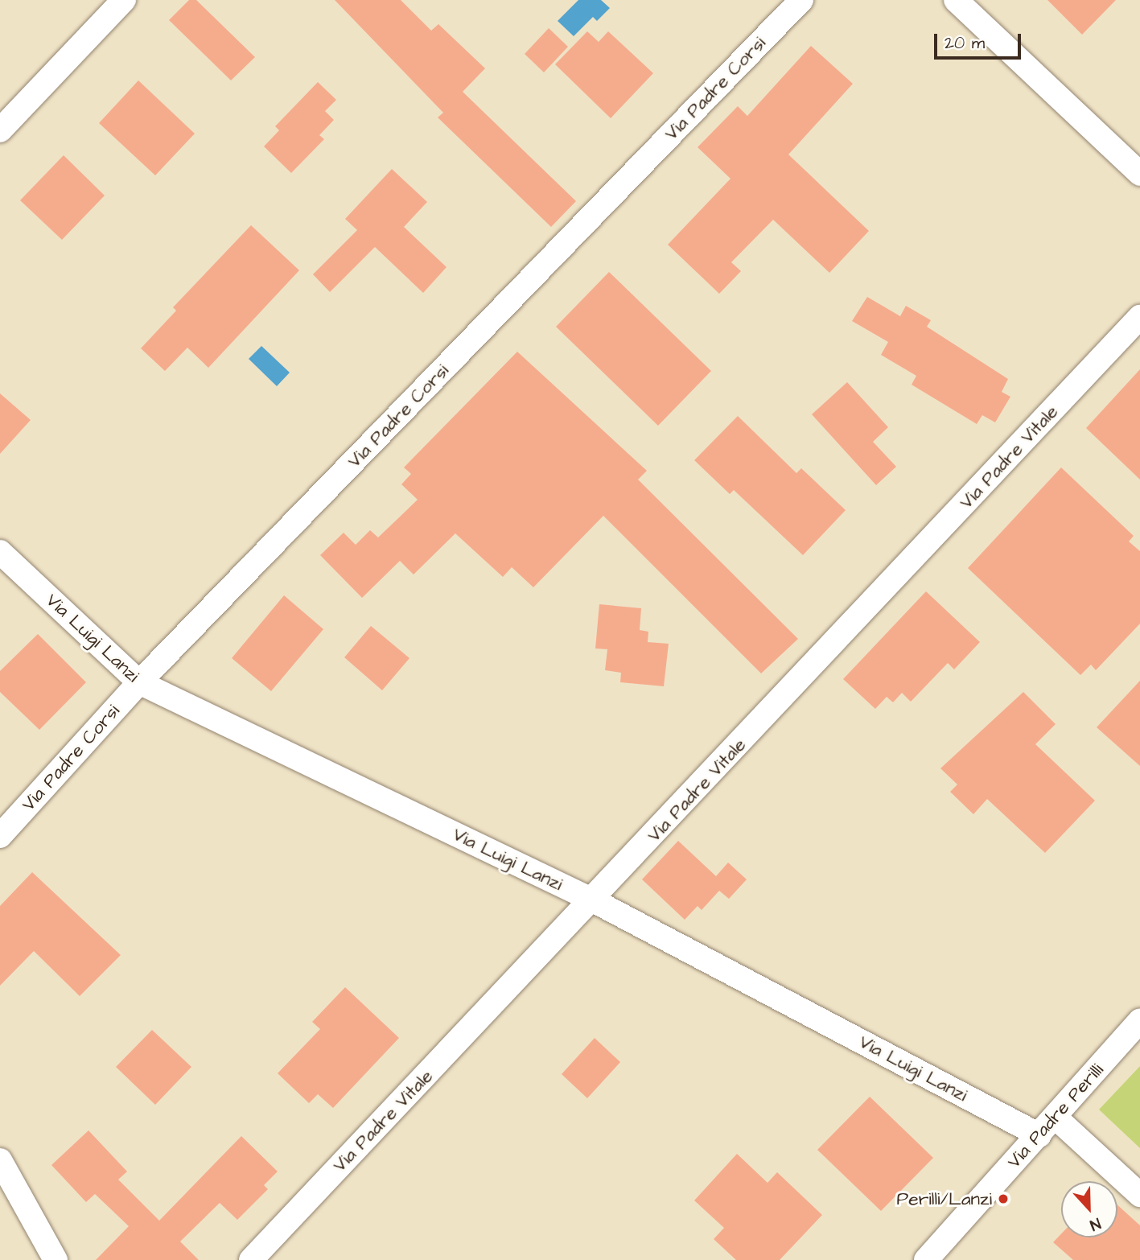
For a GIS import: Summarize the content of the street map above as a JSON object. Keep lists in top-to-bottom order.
{
  "streets": {
    "street": [
      "Via Padre Corsi",
      "Via Padre Vitale",
      "Via Luigi Lanzi",
      "Via Padre Perilli"
    ]
  },
  "crossings": [
    ["Via Padre Corsi", "Via Luigi Lanzi"],
    ["Via Padre Vitale", "Via Luigi Lanzi"],
    ["Via Luigi Lanzi", "Via Padre Perilli"]
  ],
  "places": ["Perilli/Lanzi"],
  "scale_bar": "20 m",
  "north": "bottom"
}
